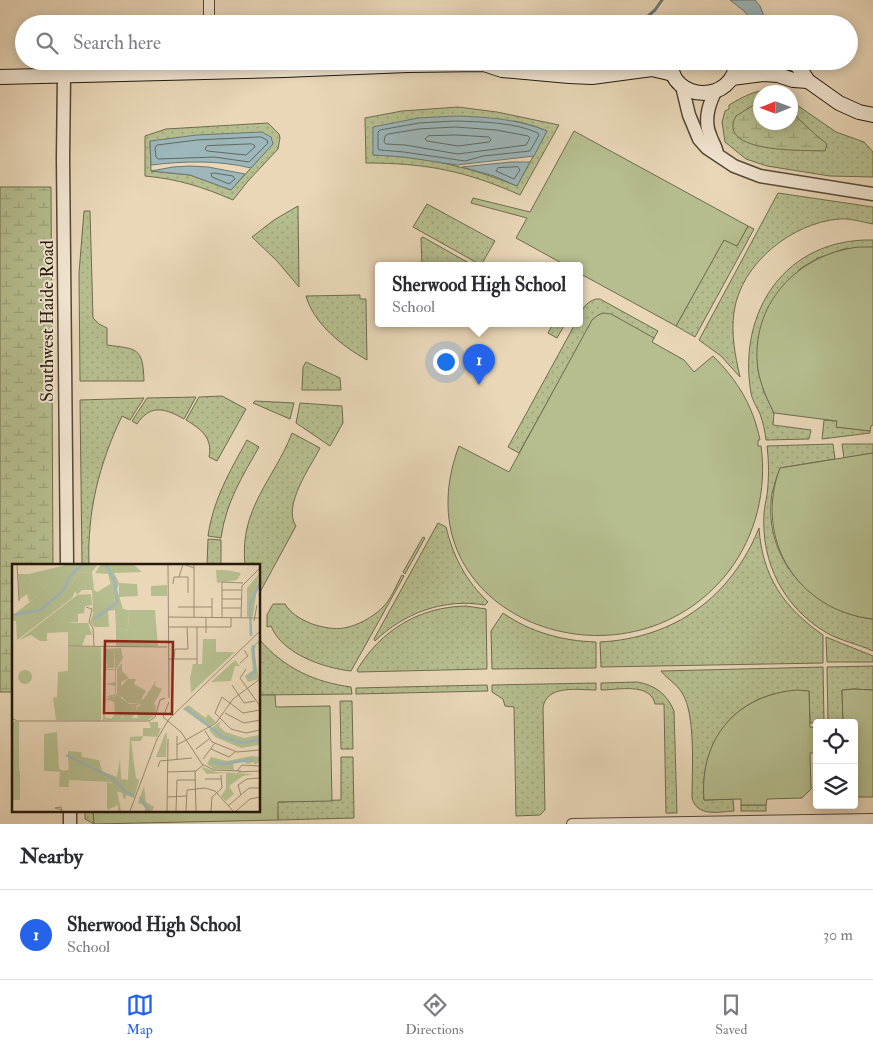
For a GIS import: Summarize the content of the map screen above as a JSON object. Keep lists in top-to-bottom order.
{
  "streets": {
    "street": ["Southwest Haide Road"]
  },
  "north": "left",
  "page": {
    "search": "Search here",
    "popup": ["Sherwood High School", "School"],
    "pins": "1",
    "heading": "Nearby",
    "list": [
      {
        "mark": "1",
        "name": "Sherwood High School",
        "note": "School",
        "value": "30 m"
      }
    ],
    "nav": ["Map", "Directions", "Saved"]
  }
}
